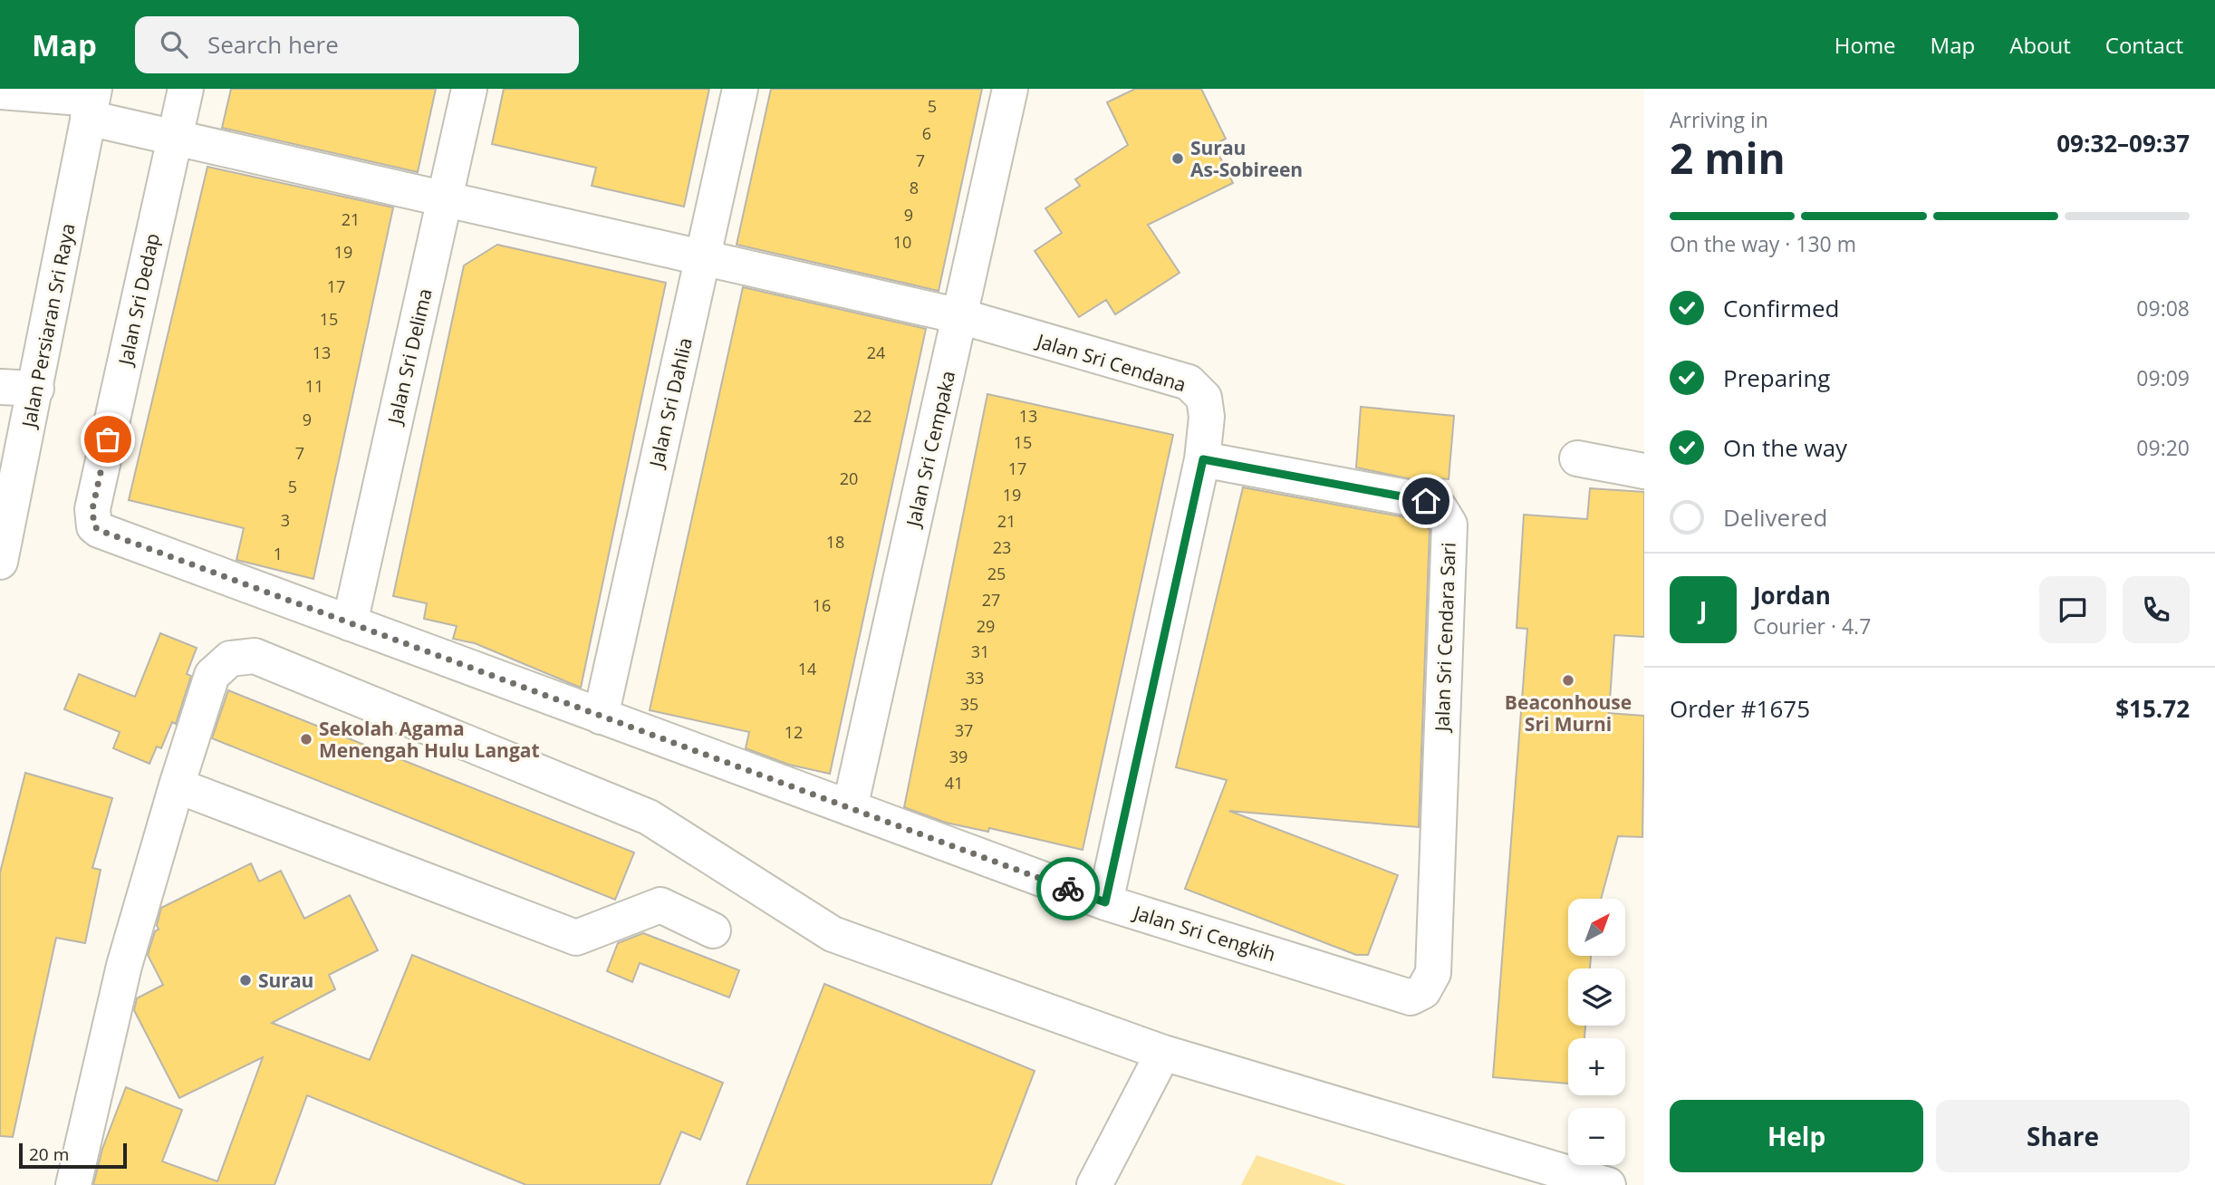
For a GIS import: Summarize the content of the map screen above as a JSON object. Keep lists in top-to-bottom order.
{
  "streets": {
    "street": [
      "Jalan Sri Dedap",
      "Jalan Persiaran Sri Raya",
      "Jalan Sri Delima",
      "Jalan Sri Cendana",
      "Jalan Sri Dahlia",
      "Jalan Sri Cempaka",
      "Jalan Sri Cendara Sari",
      "Jalan Sri Cengkih"
    ]
  },
  "crossings": [
    ["Jalan Sri Dedap", "Jalan Sri Cendana"],
    ["Jalan Sri Dedap", "Jalan Sri Cengkih"],
    ["Jalan Persiaran Sri Raya", "Jalan Sri Cendana"],
    ["Jalan Sri Delima", "Jalan Sri Cendana"],
    ["Jalan Sri Delima", "Jalan Sri Cengkih"],
    ["Jalan Sri Cendana", "Jalan Sri Dahlia"],
    ["Jalan Sri Cendana", "Jalan Sri Cempaka"],
    ["Jalan Sri Cendana", "Jalan Sri Cendara Sari"],
    ["Jalan Sri Cendana", "Jalan Sri Cengkih"],
    ["Jalan Sri Dahlia", "Jalan Sri Cengkih"],
    ["Jalan Sri Cempaka", "Jalan Sri Cengkih"],
    ["Jalan Sri Cendara Sari", "Jalan Sri Cengkih"]
  ],
  "places": [
    "Surau As-Sobireen",
    "Beaconhouse Sri Murni",
    "Sekolah Agama Menengah Hulu Langat",
    "Surau"
  ],
  "house_numbers": [
    "5",
    "6",
    "7",
    "8",
    "9",
    "21",
    "10",
    "19",
    "17",
    "15",
    "13",
    "24",
    "11",
    "22",
    "13",
    "9",
    "15",
    "7",
    "17",
    "20",
    "5",
    "19",
    "3",
    "21",
    "18",
    "23",
    "1",
    "25",
    "27",
    "16",
    "29",
    "31",
    "14",
    "33",
    "35",
    "37",
    "12",
    "39",
    "41"
  ],
  "scale_bar": "20 m",
  "north": "top right",
  "page": {
    "header": "Map",
    "search": "Search here",
    "nav": [
      "Home",
      "Map",
      "About",
      "Contact"
    ],
    "heading": ["2 min", "Arriving in", "09:32–09:37"],
    "panel": [
      "Jordan",
      "Courier · 4.7",
      "Order #1675",
      "$15.72"
    ],
    "bar": "On the way · 130 m",
    "list": [
      ["Confirmed", "09:08"],
      ["Preparing", "09:09"],
      ["On the way", "09:20"],
      "Delivered"
    ],
    "round": "J",
    "map_buttons": ["+", "−"],
    "buttons": ["Help", "Share"],
    "scale": "20 m"
  }
}
